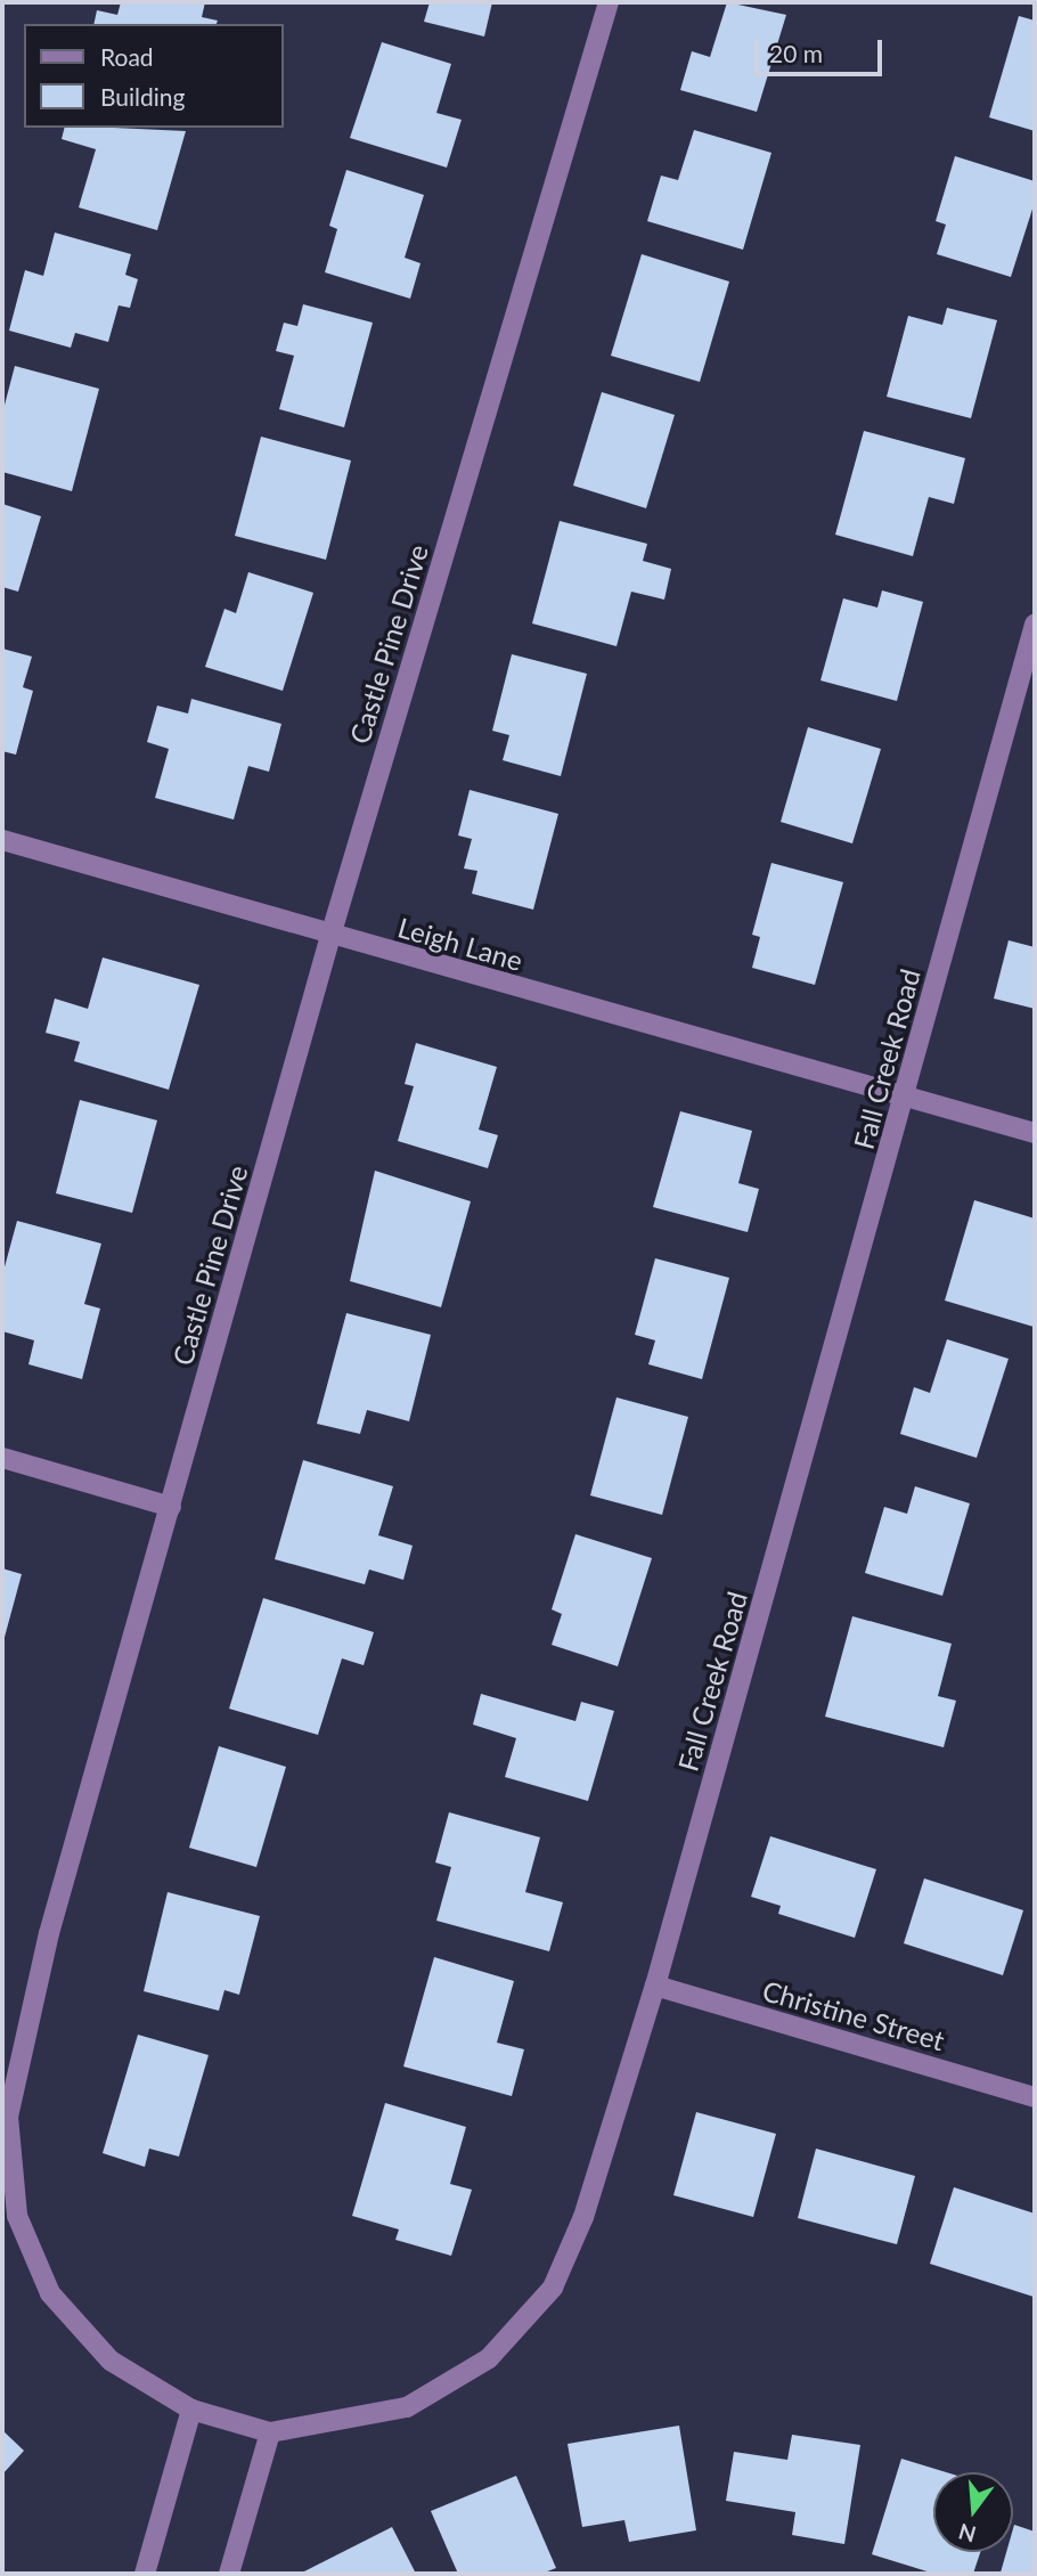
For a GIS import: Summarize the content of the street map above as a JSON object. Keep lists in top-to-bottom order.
{
  "streets": {
    "street": [
      "Castle Pine Drive",
      "Leigh Lane",
      "Fall Creek Road",
      "Christine Street"
    ]
  },
  "crossings": [
    ["Castle Pine Drive", "Leigh Lane"],
    ["Castle Pine Drive", "Fall Creek Road"],
    ["Leigh Lane", "Fall Creek Road"],
    ["Fall Creek Road", "Christine Street"]
  ],
  "legend": ["Road", "Building"],
  "scale_bar": "20 m",
  "north": "bottom"
}
